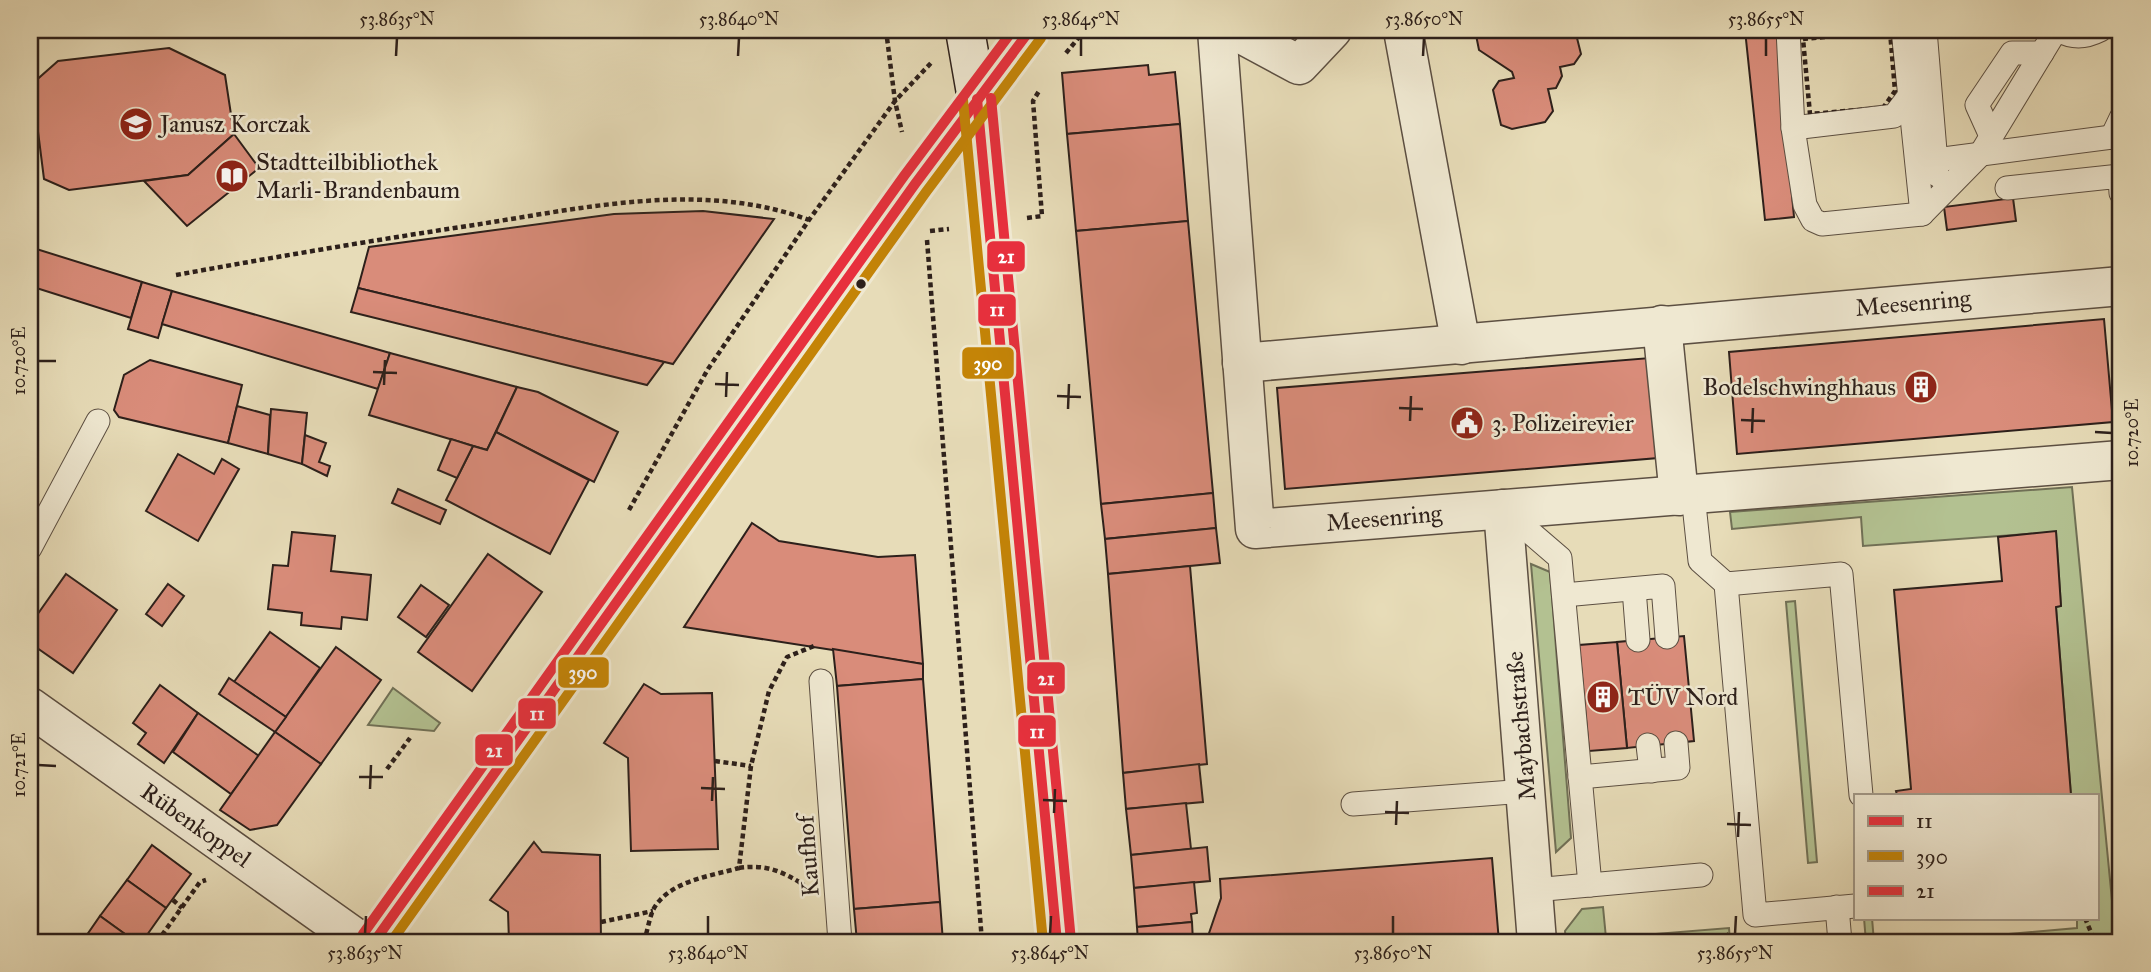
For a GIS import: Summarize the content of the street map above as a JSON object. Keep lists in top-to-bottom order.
{
  "streets": {
    "street": ["Meesenring", "Maybachstraße", "Rübenkoppel"],
    "lane": ["Kaufhof"]
  },
  "crossings": [
    ["Meesenring", "Maybachstraße"]
  ],
  "places": {
    "school or university": ["Janusz Korczak"],
    "library": ["Stadtteilbibliothek Marli-Brandenbaum"],
    "building": ["Bodelschwinghhaus", "TÜV Nord"],
    "public building": ["3. Polizeirevier"]
  },
  "lines": ["transit line 11", "transit line 21", "transit line 390"],
  "legend": ["11", "390", "21"],
  "coordinates": [
    "53.8635°N",
    "53.8640°N",
    "53.8645°N",
    "53.8650°N",
    "53.8655°N",
    "10.720°E",
    "10.721°E"
  ]
}
